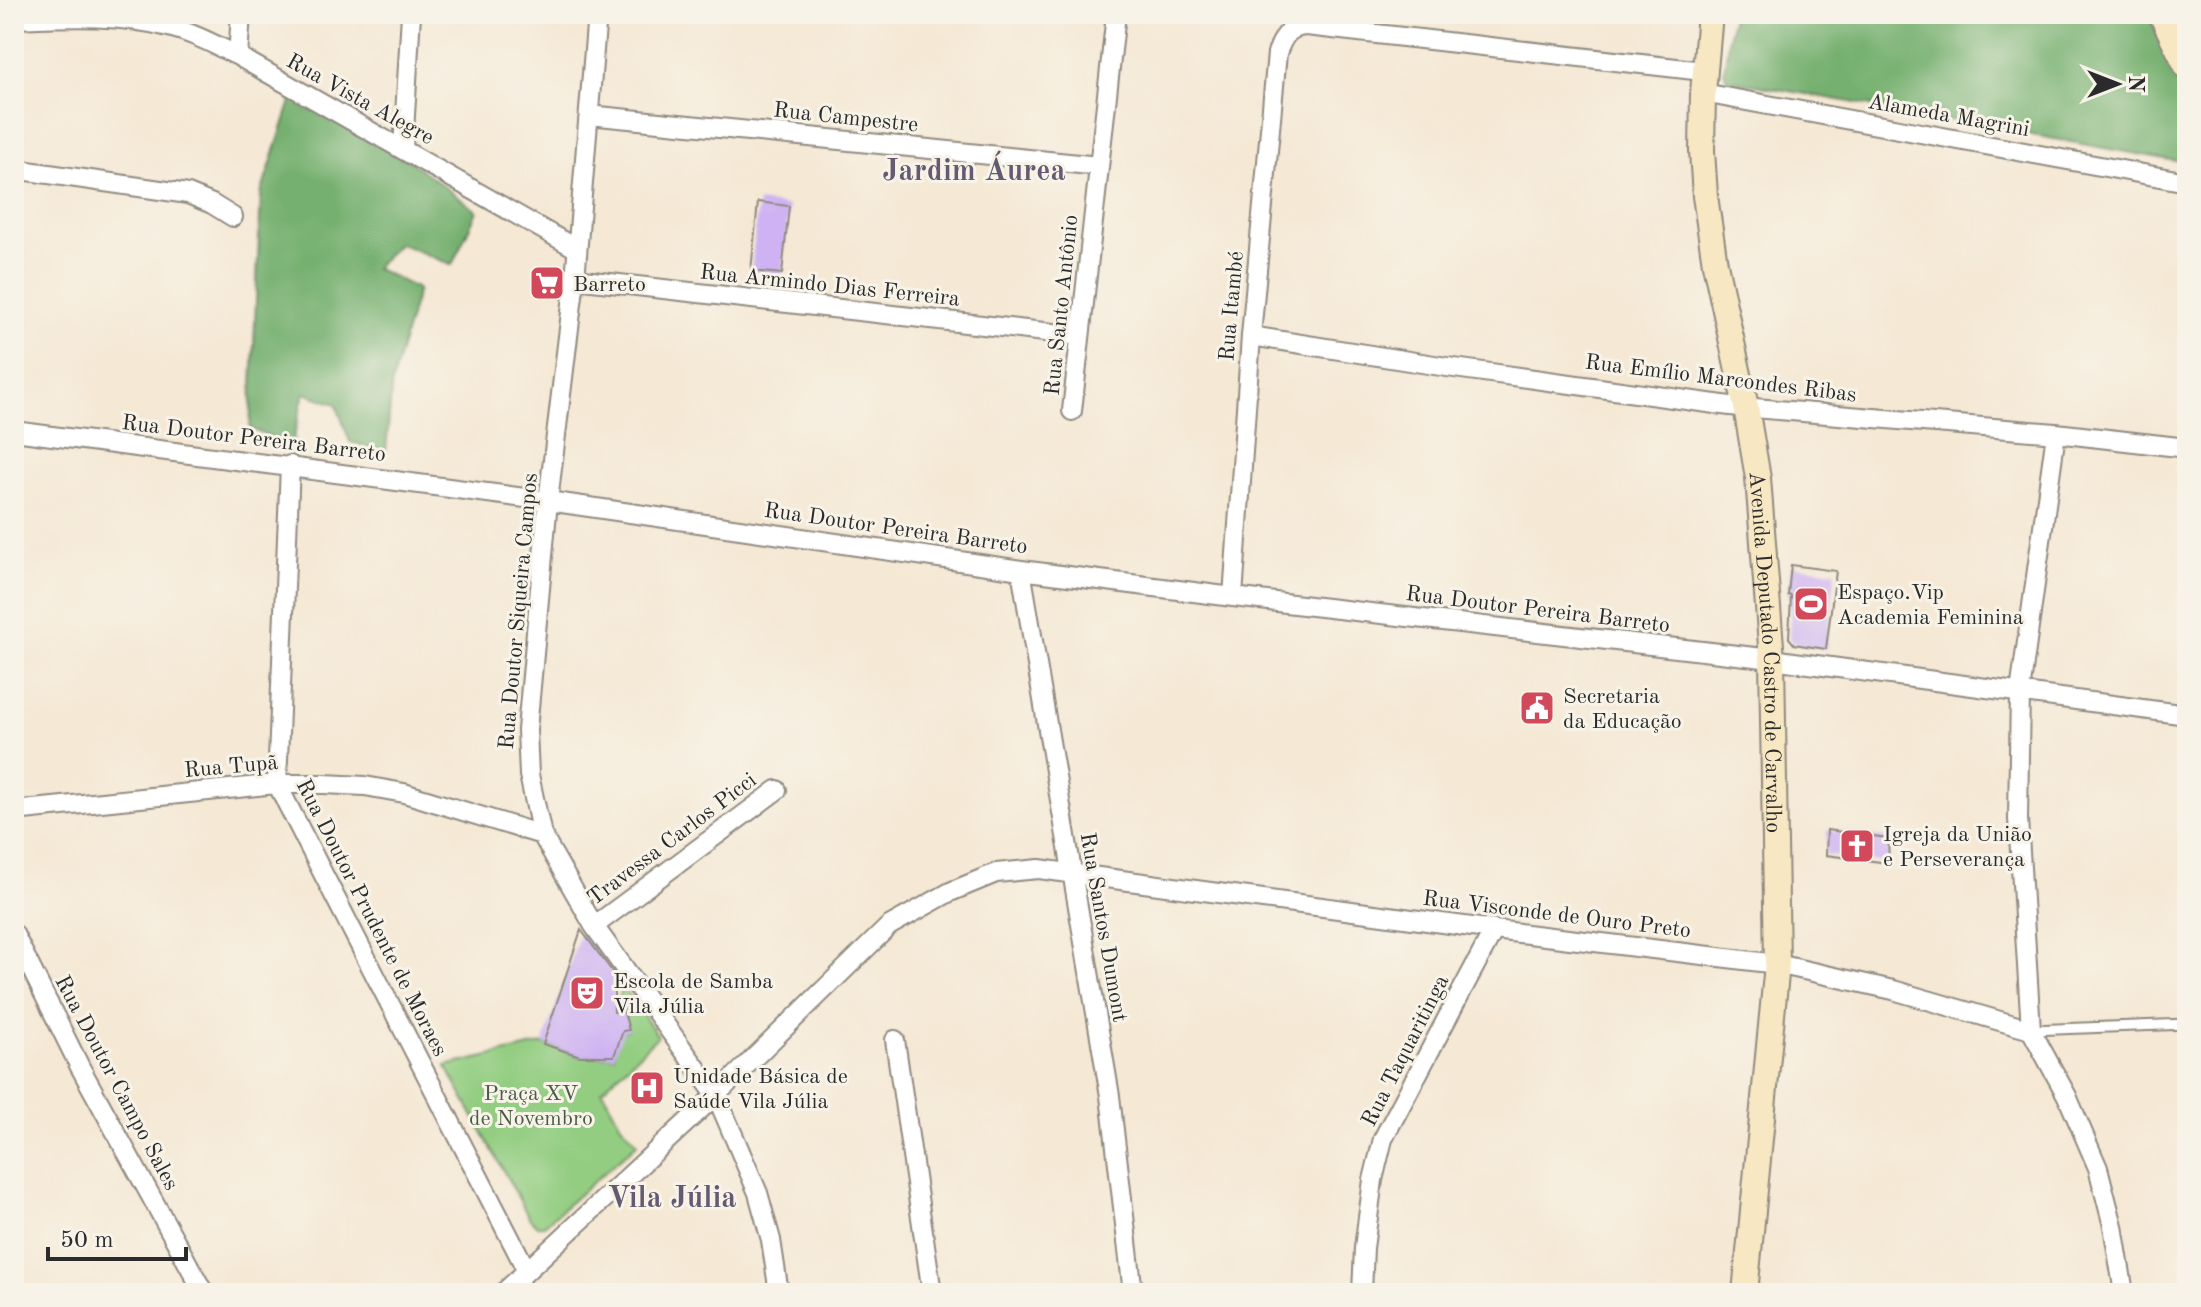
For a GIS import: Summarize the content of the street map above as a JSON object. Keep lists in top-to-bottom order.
{
  "streets": {
    "main road": ["Avenida Deputado Castro de Carvalho"],
    "street": [
      "Rua Vista Alegre",
      "Alameda Magrini",
      "Rua Campestre",
      "Rua Armindo Dias Ferreira",
      "Rua Santo Antônio",
      "Rua Itambé",
      "Rua Emílio Marcondes Ribas",
      "Rua Doutor Pereira Barreto",
      "Rua Doutor Siqueira Campos",
      "Rua Tupã",
      "Travessa Carlos Picci",
      "Rua Visconde de Ouro Preto",
      "Rua Doutor Prudente de Moraes",
      "Rua Santos Dumont",
      "Rua Taquaritinga",
      "Rua Doutor Campo Sales"
    ]
  },
  "crossings": [
    ["Rua Vista Alegre", "Rua Doutor Siqueira Campos"],
    ["Alameda Magrini", "Rua Itambé"],
    ["Alameda Magrini", "Avenida Deputado Castro de Carvalho"],
    ["Rua Campestre", "Rua Santo Antônio"],
    ["Rua Campestre", "Rua Doutor Siqueira Campos"],
    ["Rua Armindo Dias Ferreira", "Rua Santo Antônio"],
    ["Rua Armindo Dias Ferreira", "Rua Doutor Siqueira Campos"],
    ["Rua Itambé", "Rua Emílio Marcondes Ribas"],
    ["Rua Itambé", "Rua Doutor Pereira Barreto"],
    ["Rua Emílio Marcondes Ribas", "Avenida Deputado Castro de Carvalho"],
    ["Rua Doutor Pereira Barreto", "Rua Doutor Siqueira Campos"],
    ["Rua Doutor Pereira Barreto", "Avenida Deputado Castro de Carvalho"],
    ["Rua Doutor Pereira Barreto", "Rua Doutor Prudente de Moraes"],
    ["Rua Doutor Pereira Barreto", "Rua Santos Dumont"],
    ["Rua Doutor Siqueira Campos", "Rua Tupã"],
    ["Rua Doutor Siqueira Campos", "Travessa Carlos Picci"],
    ["Rua Doutor Siqueira Campos", "Rua Visconde de Ouro Preto"],
    ["Avenida Deputado Castro de Carvalho", "Rua Visconde de Ouro Preto"],
    ["Rua Tupã", "Rua Doutor Prudente de Moraes"],
    ["Rua Visconde de Ouro Preto", "Rua Doutor Prudente de Moraes"],
    ["Rua Visconde de Ouro Preto", "Rua Santos Dumont"],
    ["Rua Visconde de Ouro Preto", "Rua Taquaritinga"]
  ],
  "districts": ["Jardim Áurea", "Vila Júlia"],
  "parks": ["Praça XV de Novembro"],
  "places": {
    "supermarket": ["Barreto"],
    "sports": ["Espaço.Vip Academia Feminina"],
    "public building": ["Secretaria da Educação"],
    "church": ["Igreja da União e Perseverança"],
    "theatre": ["Escola de Samba Vila Júlia"],
    "hospital": ["Unidade Básica de Saúde Vila Júlia"]
  },
  "scale_bar": "50 m",
  "north": "right"
}
